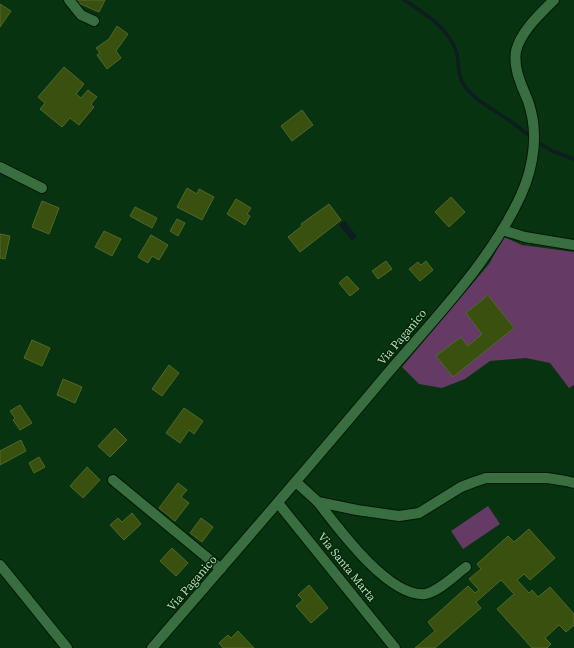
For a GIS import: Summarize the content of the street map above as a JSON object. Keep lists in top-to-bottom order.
{
  "streets": {
    "street": ["Via Paganico", "Via Santa Marta"]
  },
  "crossings": [
    ["Via Paganico", "Via Santa Marta"]
  ]
}
